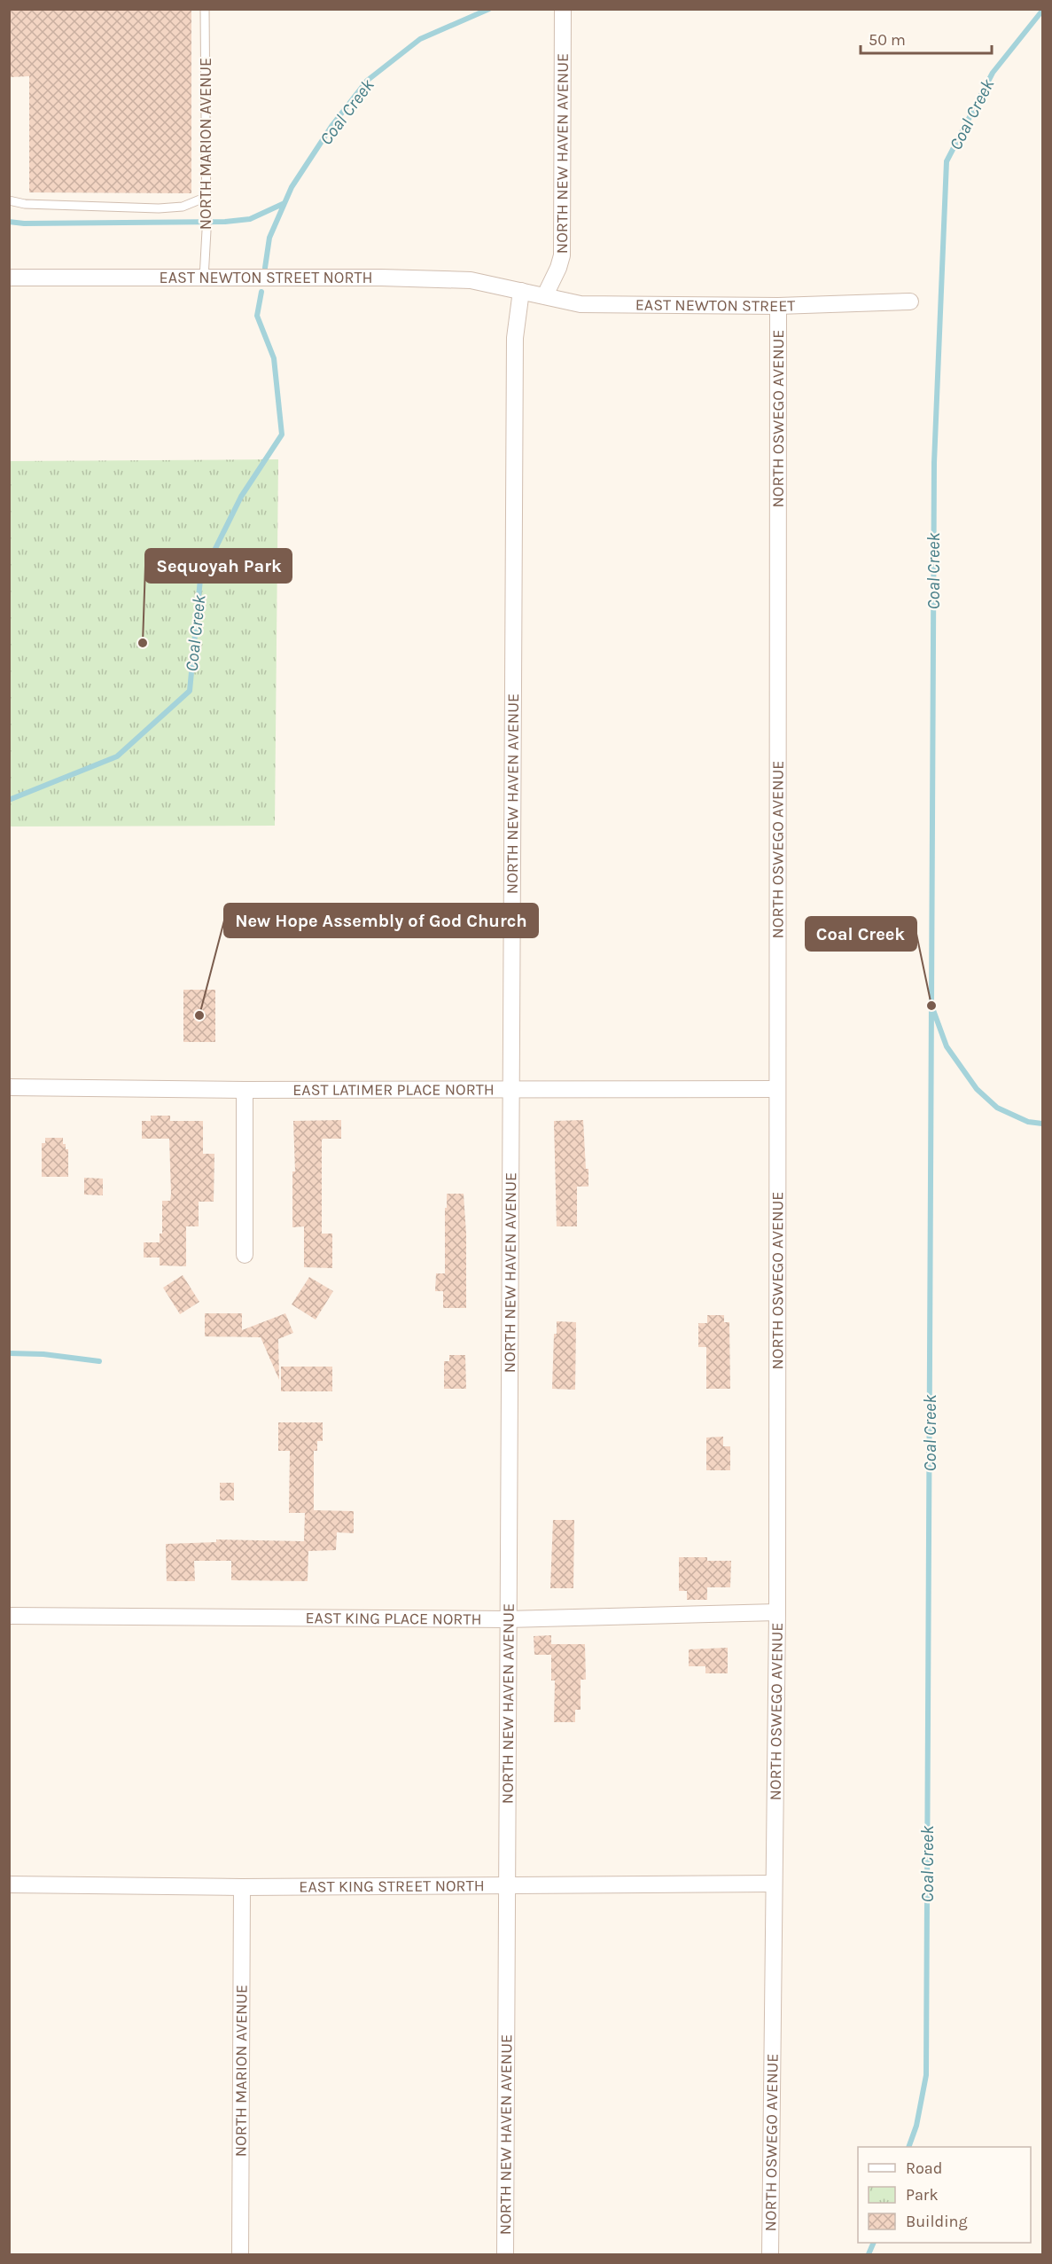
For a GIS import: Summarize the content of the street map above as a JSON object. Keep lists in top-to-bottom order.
{
  "streets": {
    "street": [
      "NORTH MARION AVENUE",
      "NORTH NEW HAVEN AVENUE",
      "EAST NEWTON STREET NORTH",
      "EAST NEWTON STREET",
      "NORTH OSWEGO AVENUE",
      "EAST LATIMER PLACE NORTH",
      "EAST KING PLACE NORTH",
      "EAST KING STREET NORTH"
    ]
  },
  "crossings": [
    ["NORTH MARION AVENUE", "EAST NEWTON STREET NORTH"],
    ["NORTH MARION AVENUE", "EAST KING STREET NORTH"],
    ["NORTH NEW HAVEN AVENUE", "EAST NEWTON STREET NORTH"],
    ["NORTH NEW HAVEN AVENUE", "EAST NEWTON STREET"],
    ["NORTH NEW HAVEN AVENUE", "EAST LATIMER PLACE NORTH"],
    ["NORTH NEW HAVEN AVENUE", "EAST KING PLACE NORTH"],
    ["NORTH NEW HAVEN AVENUE", "EAST KING STREET NORTH"],
    ["EAST NEWTON STREET NORTH", "EAST NEWTON STREET"],
    ["EAST NEWTON STREET", "NORTH OSWEGO AVENUE"],
    ["NORTH OSWEGO AVENUE", "EAST LATIMER PLACE NORTH"],
    ["NORTH OSWEGO AVENUE", "EAST KING PLACE NORTH"],
    ["NORTH OSWEGO AVENUE", "EAST KING STREET NORTH"]
  ],
  "water": ["Coal Creek"],
  "places": ["Sequoyah Park", "Coal Creek", "New Hope Assembly of God Church"],
  "legend": ["Road", "Park", "Building"],
  "scale_bar": "50 m"
}
